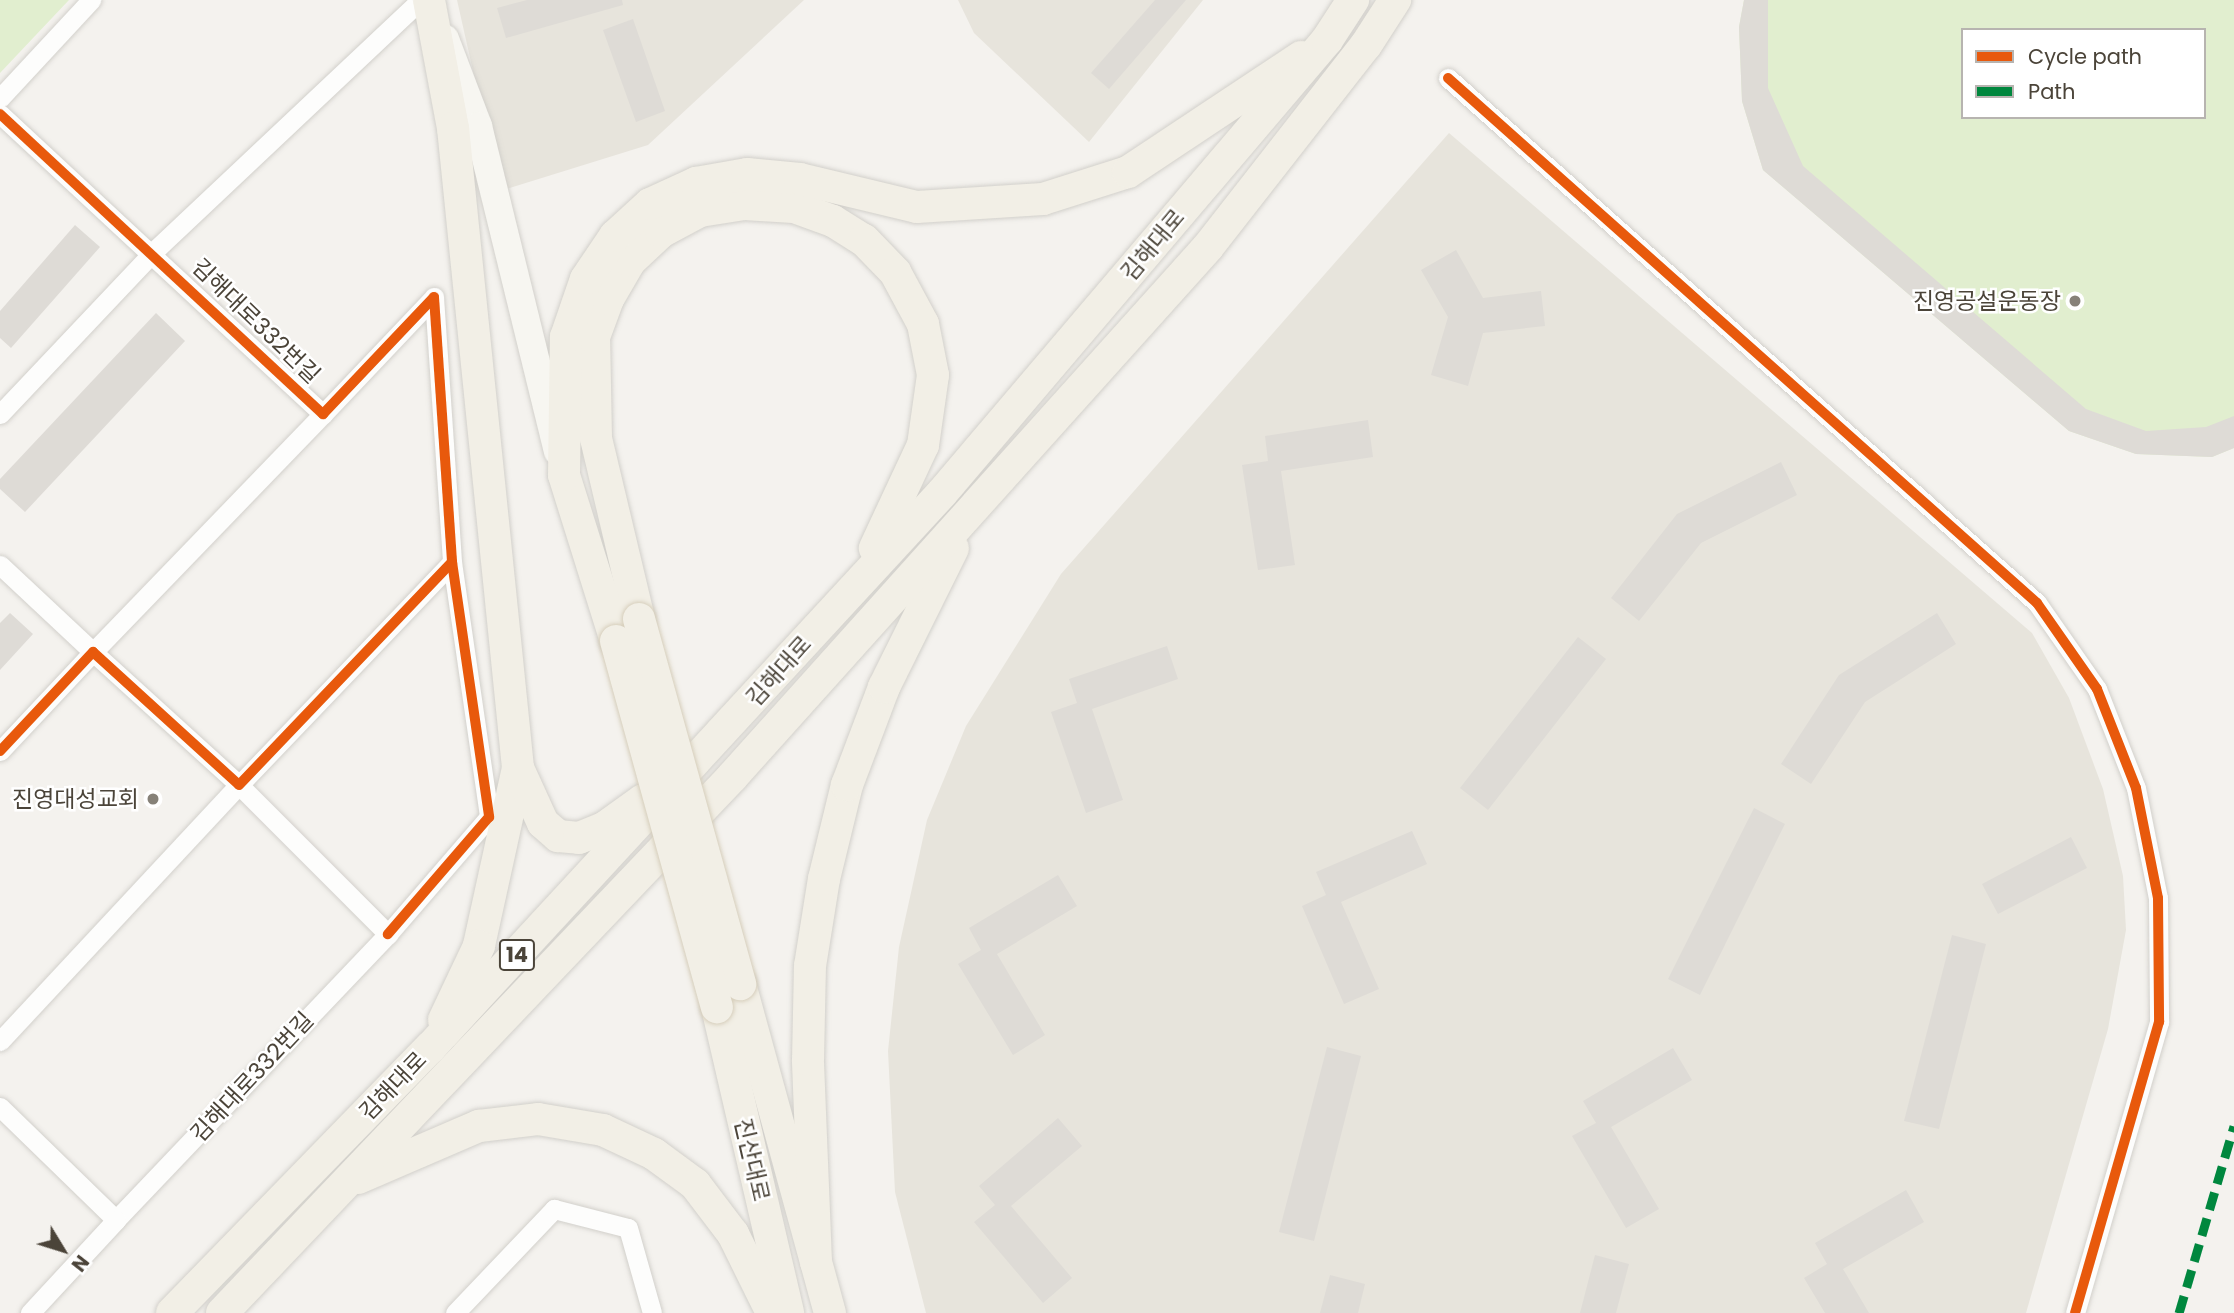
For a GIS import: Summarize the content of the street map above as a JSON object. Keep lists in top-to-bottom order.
{
  "streets": {
    "main road": ["김해대로", "14", "진산대로"],
    "street": ["김해대로332번길"]
  },
  "crossings": [
    ["김해대로", "진산대로"]
  ],
  "places": ["진영공설운동장", "진영대성교회"],
  "legend": ["Cycle path", "Path"],
  "north": "bottom right"
}
